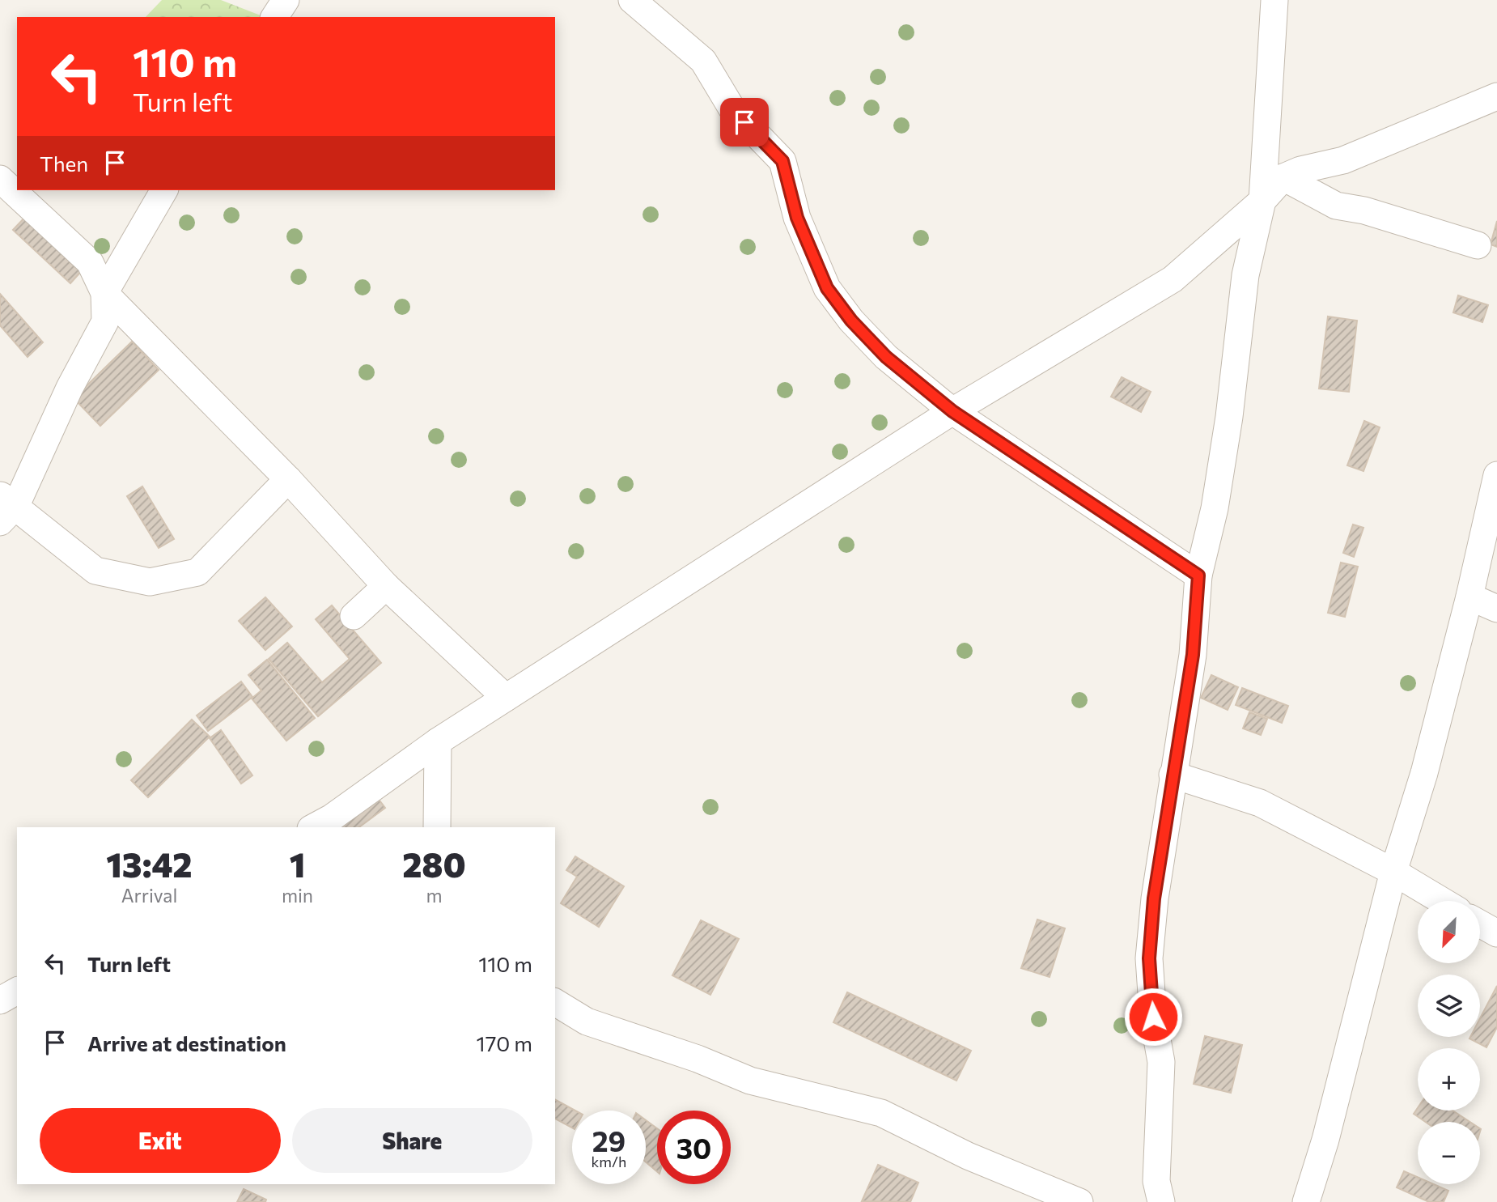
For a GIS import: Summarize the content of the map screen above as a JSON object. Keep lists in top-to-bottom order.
{
  "north": "bottom left",
  "page": {
    "turn": ["110 m", "Turn left"],
    "then": "Then",
    "eta": [
      "13:42",
      "Arrival",
      "1",
      "min",
      "280",
      "m"
    ],
    "map_buttons": ["+", "−"],
    "list": [
      {
        "name": "Turn left",
        "value": "110 m"
      },
      {
        "name": "Arrive at destination",
        "value": "170 m"
      }
    ],
    "buttons": ["Exit", "Share"],
    "speed": "29 km/h",
    "limit": "30"
  }
}
